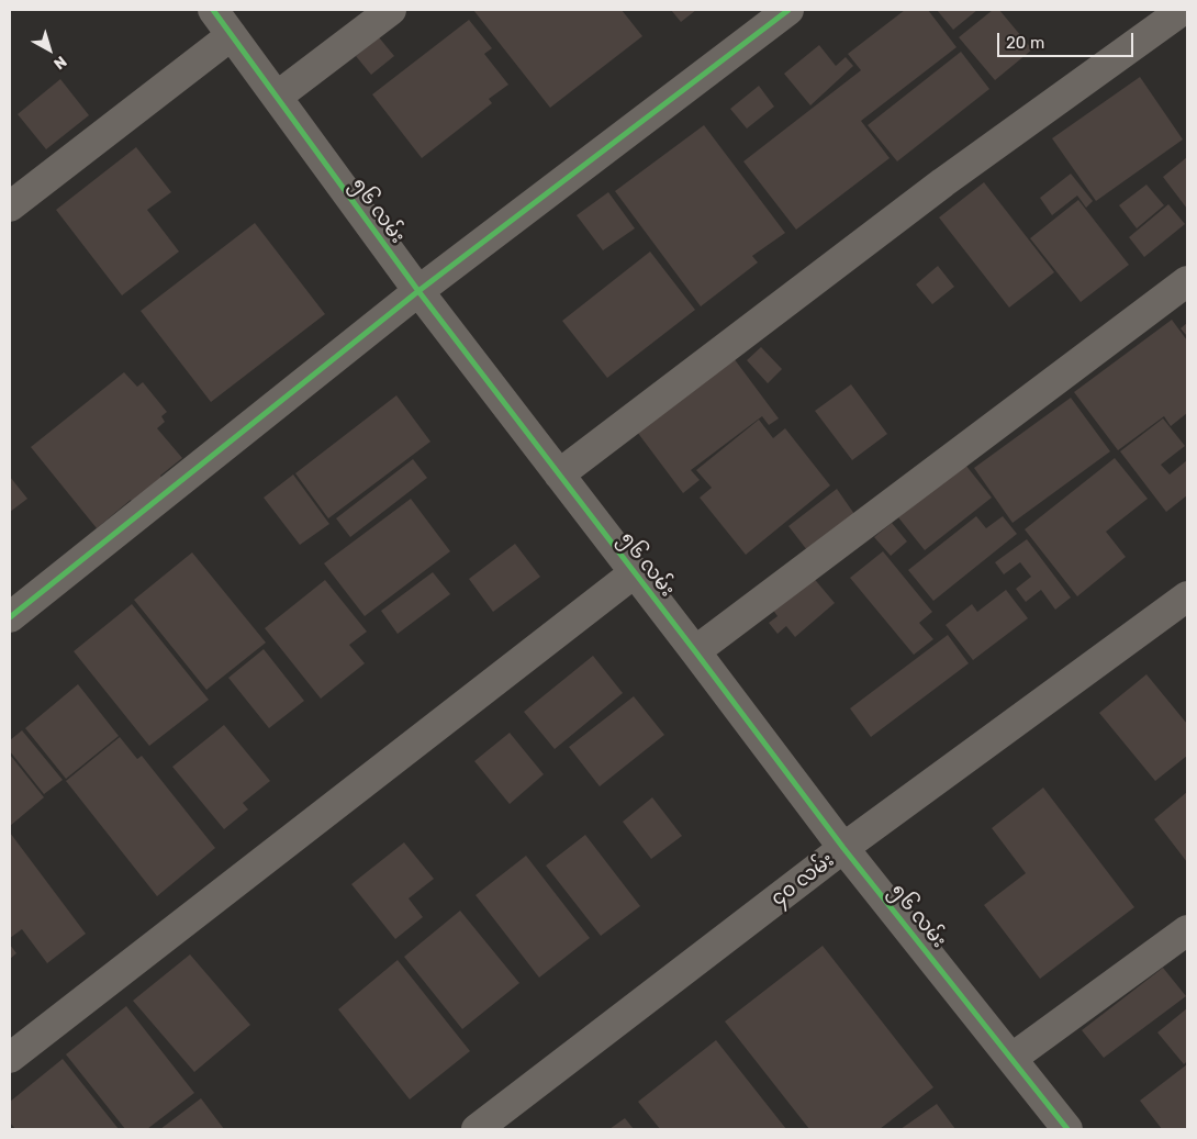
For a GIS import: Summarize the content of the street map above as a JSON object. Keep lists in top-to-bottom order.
{
  "streets": {
    "street": ["၅၆ လမ်း", "၄၀ လမ်း"]
  },
  "crossings": [
    ["၅၆ လမ်း", "၄၀ လမ်း"]
  ],
  "scale_bar": "20 m",
  "north": "bottom right"
}
